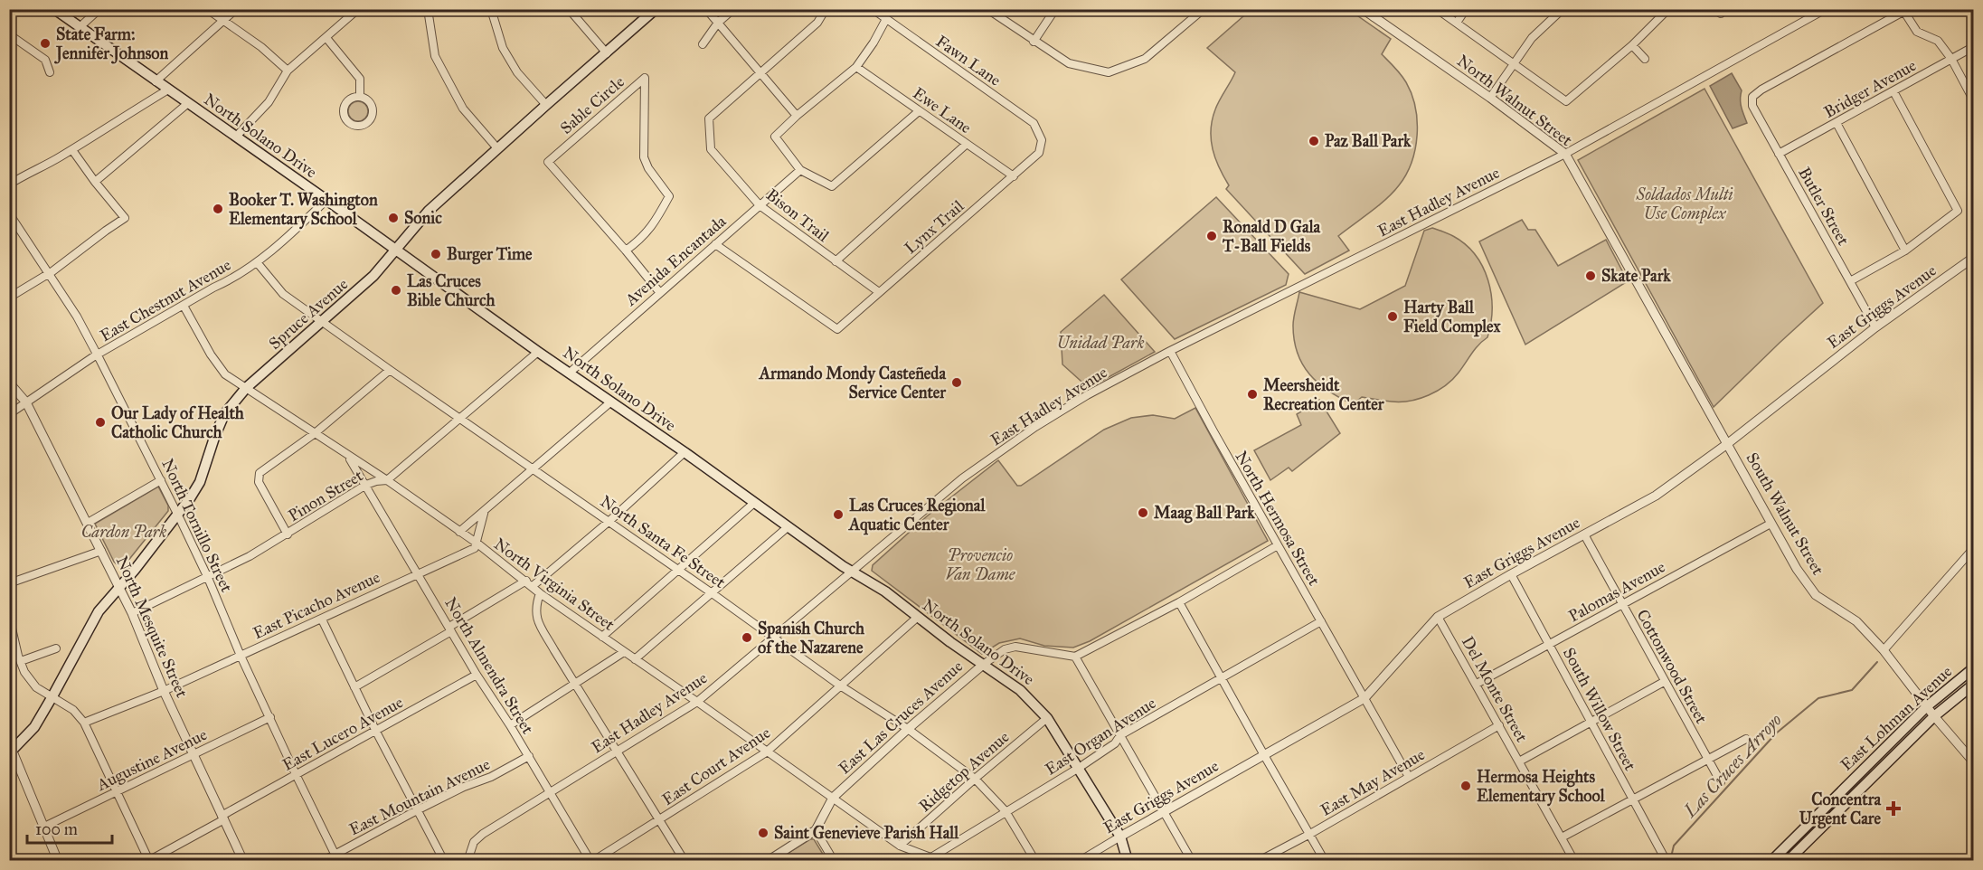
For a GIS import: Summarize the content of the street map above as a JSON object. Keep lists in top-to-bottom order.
{
  "streets": {
    "main road": ["North Solano Drive", "Spruce Avenue", "East Lohman Avenue"],
    "street": [
      "Fawn Lane",
      "Bridger Avenue",
      "North Walnut Street",
      "Sable Circle",
      "Ewe Lane",
      "East Hadley Avenue",
      "Butler Street",
      "Bison Trail",
      "Lynx Trail",
      "Avenida Encantada",
      "East Chestnut Avenue",
      "East Griggs Avenue",
      "Pinon Street",
      "South Walnut Street",
      "North Hermosa Street",
      "North Tornillo Street",
      "North Santa Fe Street",
      "North Virginia Street",
      "Palomas Avenue",
      "East Picacho Avenue",
      "North Mesquite Street",
      "North Almendra Street",
      "Cottonwood Street",
      "Del Monte Street",
      "South Willow Street",
      "East Las Cruces Avenue",
      "East Lucero Avenue",
      "East Organ Avenue",
      "Augustine Avenue",
      "East Court Avenue",
      "Ridgetop Avenue",
      "East May Avenue",
      "East Mountain Avenue"
    ]
  },
  "crossings": [
    ["Fawn Lane", "Lynx Trail"],
    ["Bridger Avenue", "Butler Street"],
    ["North Walnut Street", "East Hadley Avenue"],
    ["North Walnut Street", "East Griggs Avenue"],
    ["North Walnut Street", "South Walnut Street"],
    ["Sable Circle", "Avenida Encantada"],
    ["Ewe Lane", "Lynx Trail"],
    ["North Solano Drive", "East Hadley Avenue"],
    ["North Solano Drive", "Avenida Encantada"],
    ["North Solano Drive", "East Chestnut Avenue"],
    ["North Solano Drive", "East Griggs Avenue"],
    ["North Solano Drive", "Spruce Avenue"],
    ["North Solano Drive", "Pinon Street"],
    ["North Solano Drive", "East Las Cruces Avenue"],
    ["North Solano Drive", "East Organ Avenue"],
    ["North Solano Drive", "East Court Avenue"],
    ["North Solano Drive", "Ridgetop Avenue"],
    ["East Hadley Avenue", "North Hermosa Street"],
    ["East Hadley Avenue", "North Santa Fe Street"],
    ["East Hadley Avenue", "North Virginia Street"],
    ["East Hadley Avenue", "North Almendra Street"],
    ["Butler Street", "East Griggs Avenue"],
    ["Bison Trail", "Lynx Trail"],
    ["Bison Trail", "Avenida Encantada"],
    ["Lynx Trail", "Avenida Encantada"],
    ["East Chestnut Avenue", "North Tornillo Street"],
    ["East Chestnut Avenue", "North Santa Fe Street"],
    ["East Chestnut Avenue", "North Virginia Street"],
    ["East Chestnut Avenue", "North Mesquite Street"],
    ["East Griggs Avenue", "South Walnut Street"],
    ["East Griggs Avenue", "North Hermosa Street"],
    ["East Griggs Avenue", "Cottonwood Street"],
    ["East Griggs Avenue", "Del Monte Street"],
    ["East Griggs Avenue", "South Willow Street"],
    ["Spruce Avenue", "North Tornillo Street"],
    ["Spruce Avenue", "North Santa Fe Street"],
    ["Spruce Avenue", "North Virginia Street"],
    ["Spruce Avenue", "North Mesquite Street"],
    ["Pinon Street", "North Tornillo Street"],
    ["Pinon Street", "North Santa Fe Street"],
    ["Pinon Street", "North Virginia Street"],
    ["Pinon Street", "North Mesquite Street"],
    ["Pinon Street", "North Almendra Street"],
    ["South Walnut Street", "Palomas Avenue"],
    ["South Walnut Street", "East Lohman Avenue"],
    ["North Hermosa Street", "East Organ Avenue"],
    ["North Hermosa Street", "East May Avenue"],
    ["North Tornillo Street", "East Picacho Avenue"],
    ["North Tornillo Street", "East Lucero Avenue"],
    ["North Tornillo Street", "Augustine Avenue"],
    ["North Tornillo Street", "East Mountain Avenue"],
    ["North Santa Fe Street", "East Las Cruces Avenue"],
    ["North Santa Fe Street", "East Organ Avenue"],
    ["North Santa Fe Street", "East Court Avenue"],
    ["North Santa Fe Street", "Ridgetop Avenue"],
    ["North Virginia Street", "East Picacho Avenue"],
    ["North Virginia Street", "North Almendra Street"],
    ["North Virginia Street", "East Las Cruces Avenue"],
    ["North Virginia Street", "East Organ Avenue"],
    ["North Virginia Street", "East Court Avenue"],
    ["North Virginia Street", "Ridgetop Avenue"],
    ["Palomas Avenue", "Cottonwood Street"],
    ["Palomas Avenue", "Del Monte Street"],
    ["Palomas Avenue", "South Willow Street"],
    ["East Picacho Avenue", "North Mesquite Street"],
    ["East Picacho Avenue", "North Almendra Street"],
    ["North Mesquite Street", "East Lucero Avenue"],
    ["North Mesquite Street", "Augustine Avenue"],
    ["North Almendra Street", "East Lucero Avenue"],
    ["North Almendra Street", "East Court Avenue"],
    ["North Almendra Street", "East Mountain Avenue"],
    ["Del Monte Street", "East May Avenue"]
  ],
  "water": ["Las Cruces Arroyo"],
  "parks": [
    "Soldados Multi Use Complex",
    "Unidad Park",
    "Cardon Park",
    "Provencio Van Dame"
  ],
  "places": {
    "other": [
      "State Farm: Jennifer Johnson",
      "Paz Ball Park",
      "Booker T. Washington Elementary School",
      "Sonic",
      "Ronald D Gala T-Ball Fields",
      "Burger Time",
      "Skate Park",
      "Las Cruces Bible Church",
      "Harty Ball Field Complex",
      "Armando Mondy Casteñeda Service Center",
      "Meersheidt Recreation Center",
      "Our Lady of Health Catholic Church",
      "Maag Ball Park",
      "Las Cruces Regional Aquatic Center",
      "Spanish Church of the Nazarene",
      "Hermosa Heights Elementary School",
      "Saint Genevieve Parish Hall"
    ],
    "health": ["Concentra Urgent Care"]
  },
  "scale_bar": "100 m"
}
